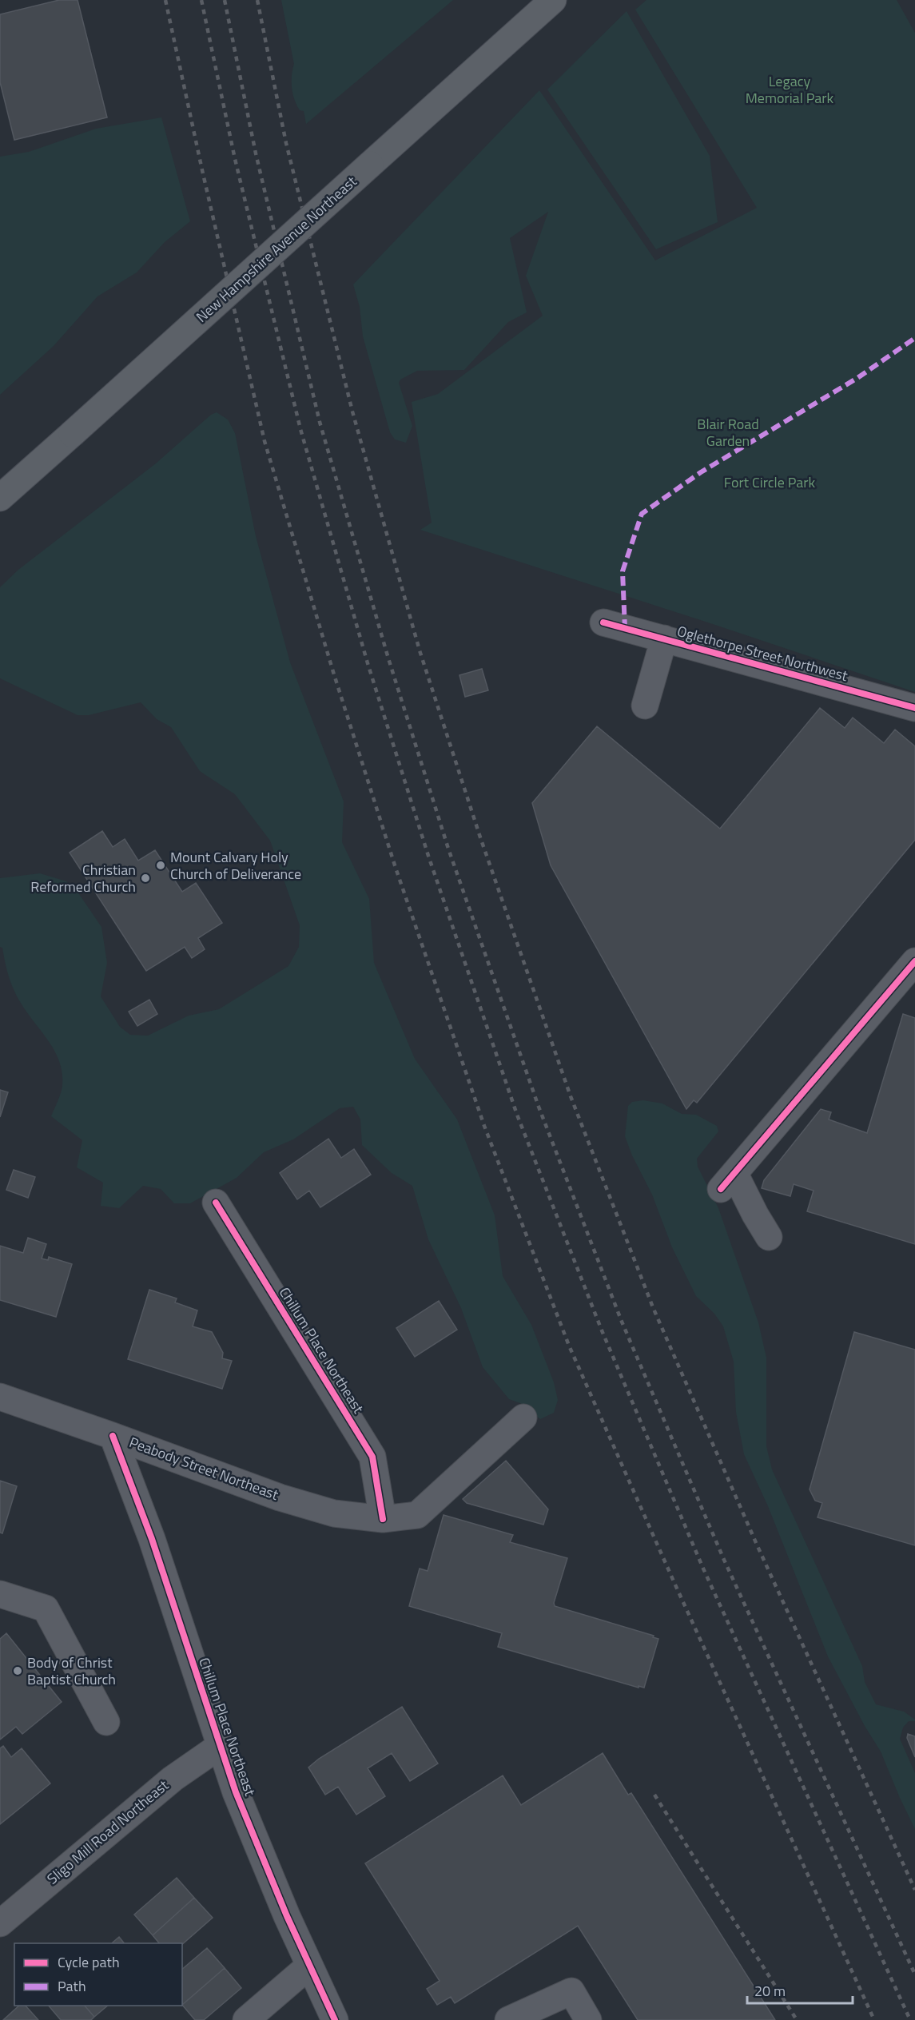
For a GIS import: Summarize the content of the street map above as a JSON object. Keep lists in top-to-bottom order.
{
  "streets": {
    "main road": ["New Hampshire Avenue Northeast"],
    "street": [
      "Oglethorpe Street Northwest",
      "Chillum Place Northeast",
      "Peabody Street Northeast",
      "Sligo Mill Road Northeast"
    ]
  },
  "crossings": [
    ["Chillum Place Northeast", "Peabody Street Northeast"],
    ["Chillum Place Northeast", "Sligo Mill Road Northeast"]
  ],
  "parks": ["Legacy Memorial Park", "Blair Road Garden", "Fort Circle Park"],
  "places": ["Mount Calvary Holy Church of Deliverance", "Christian Reformed Church", "Body of Christ Baptist Church"],
  "legend": ["Cycle path", "Path"],
  "scale_bar": "20 m"
}
